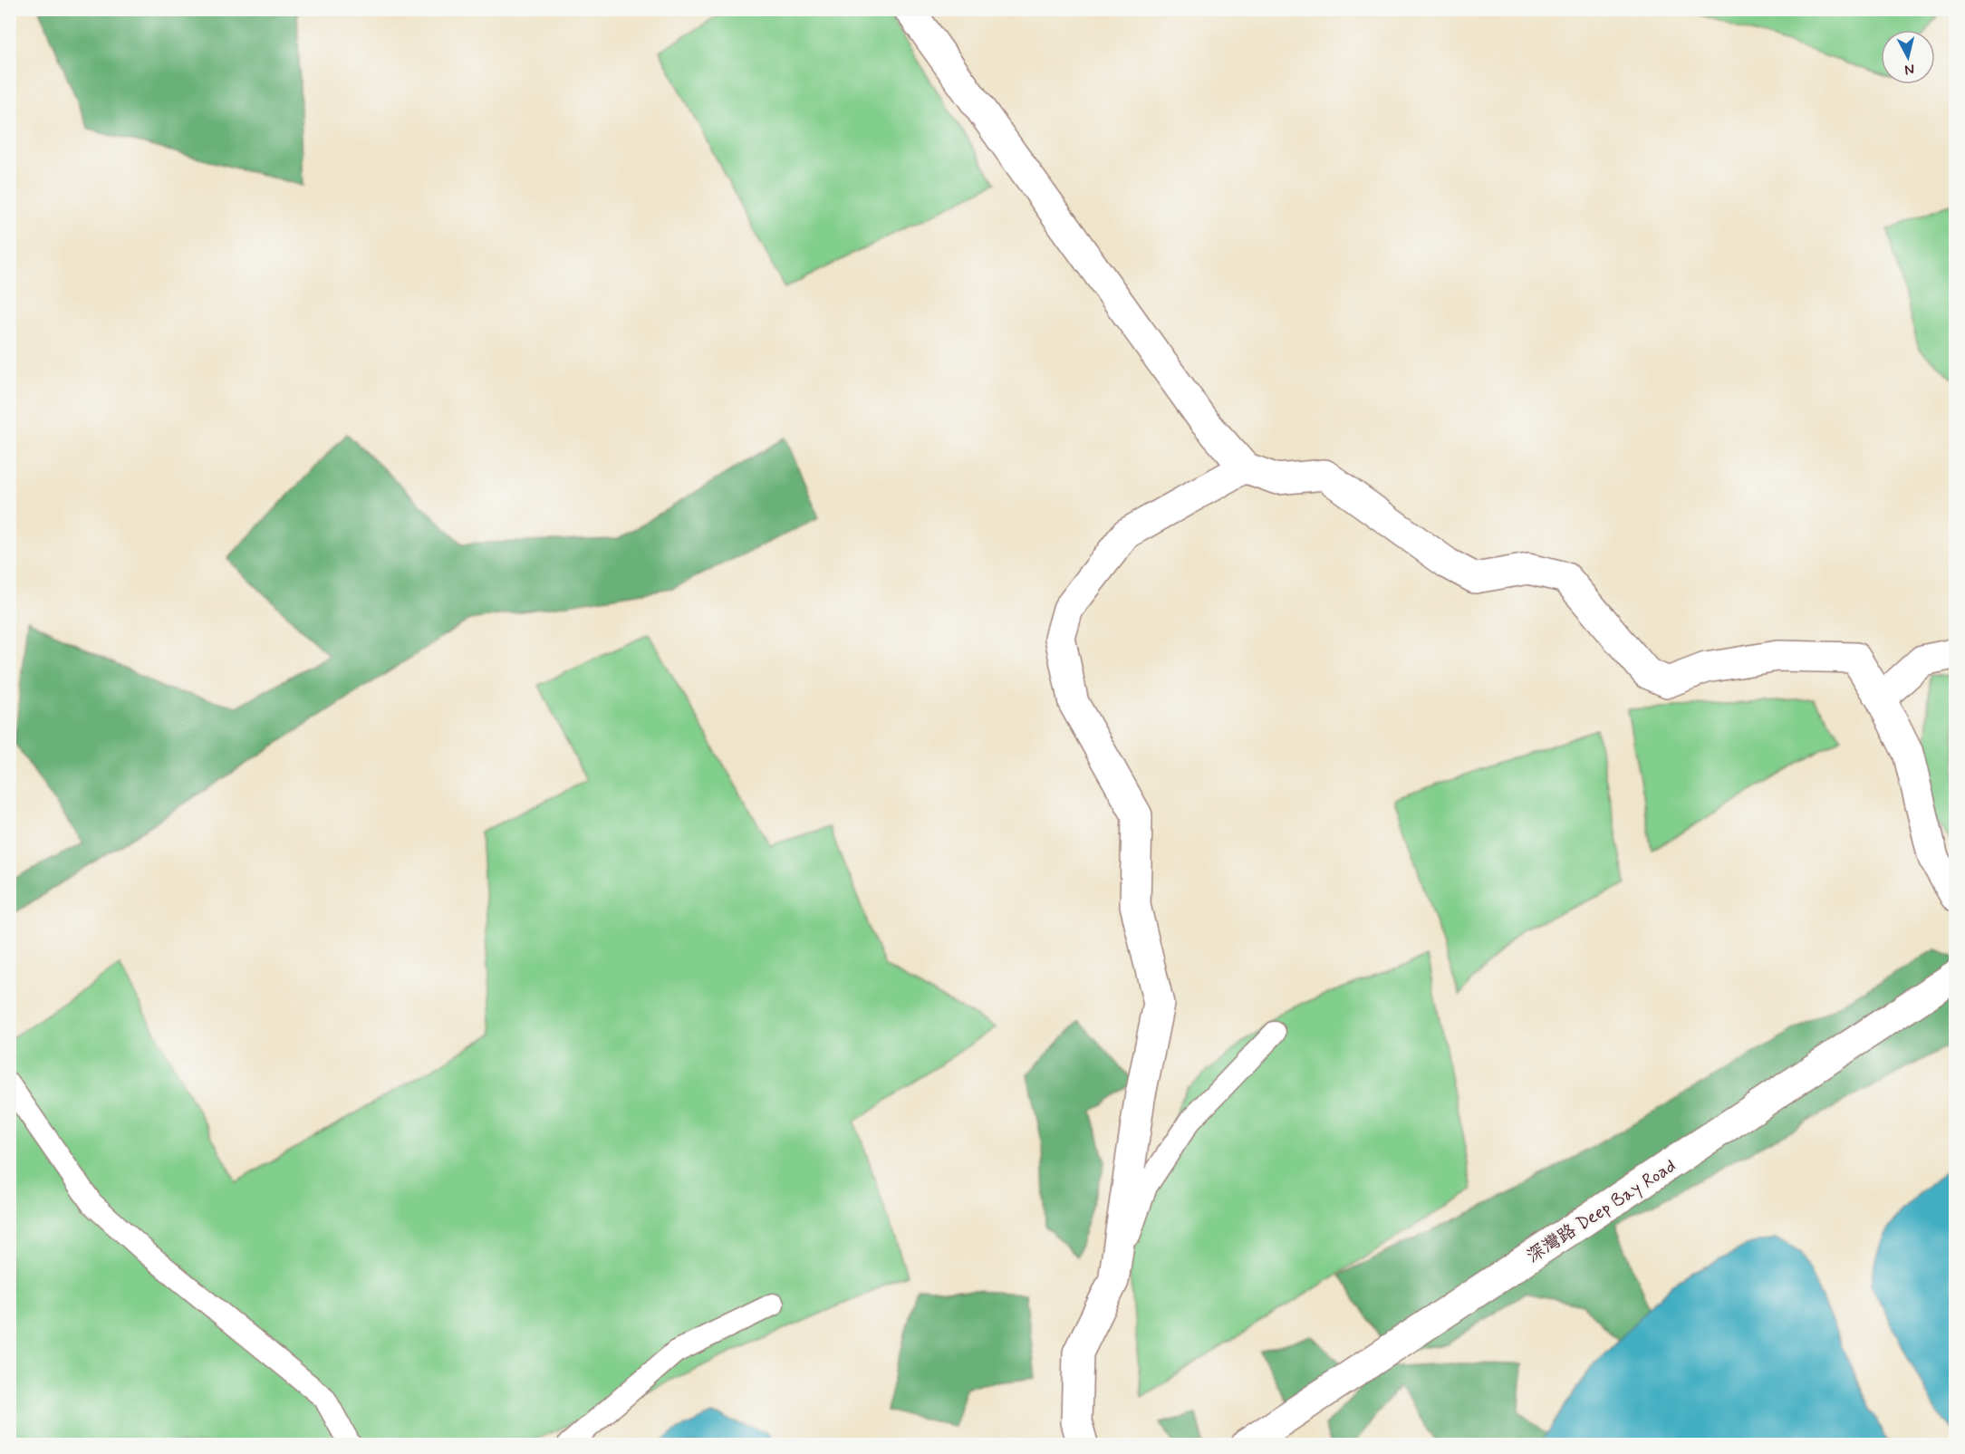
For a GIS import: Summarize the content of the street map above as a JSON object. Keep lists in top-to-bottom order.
{
  "streets": {
    "street": ["深灣路 Deep Bay Road"]
  },
  "north": "bottom"
}
